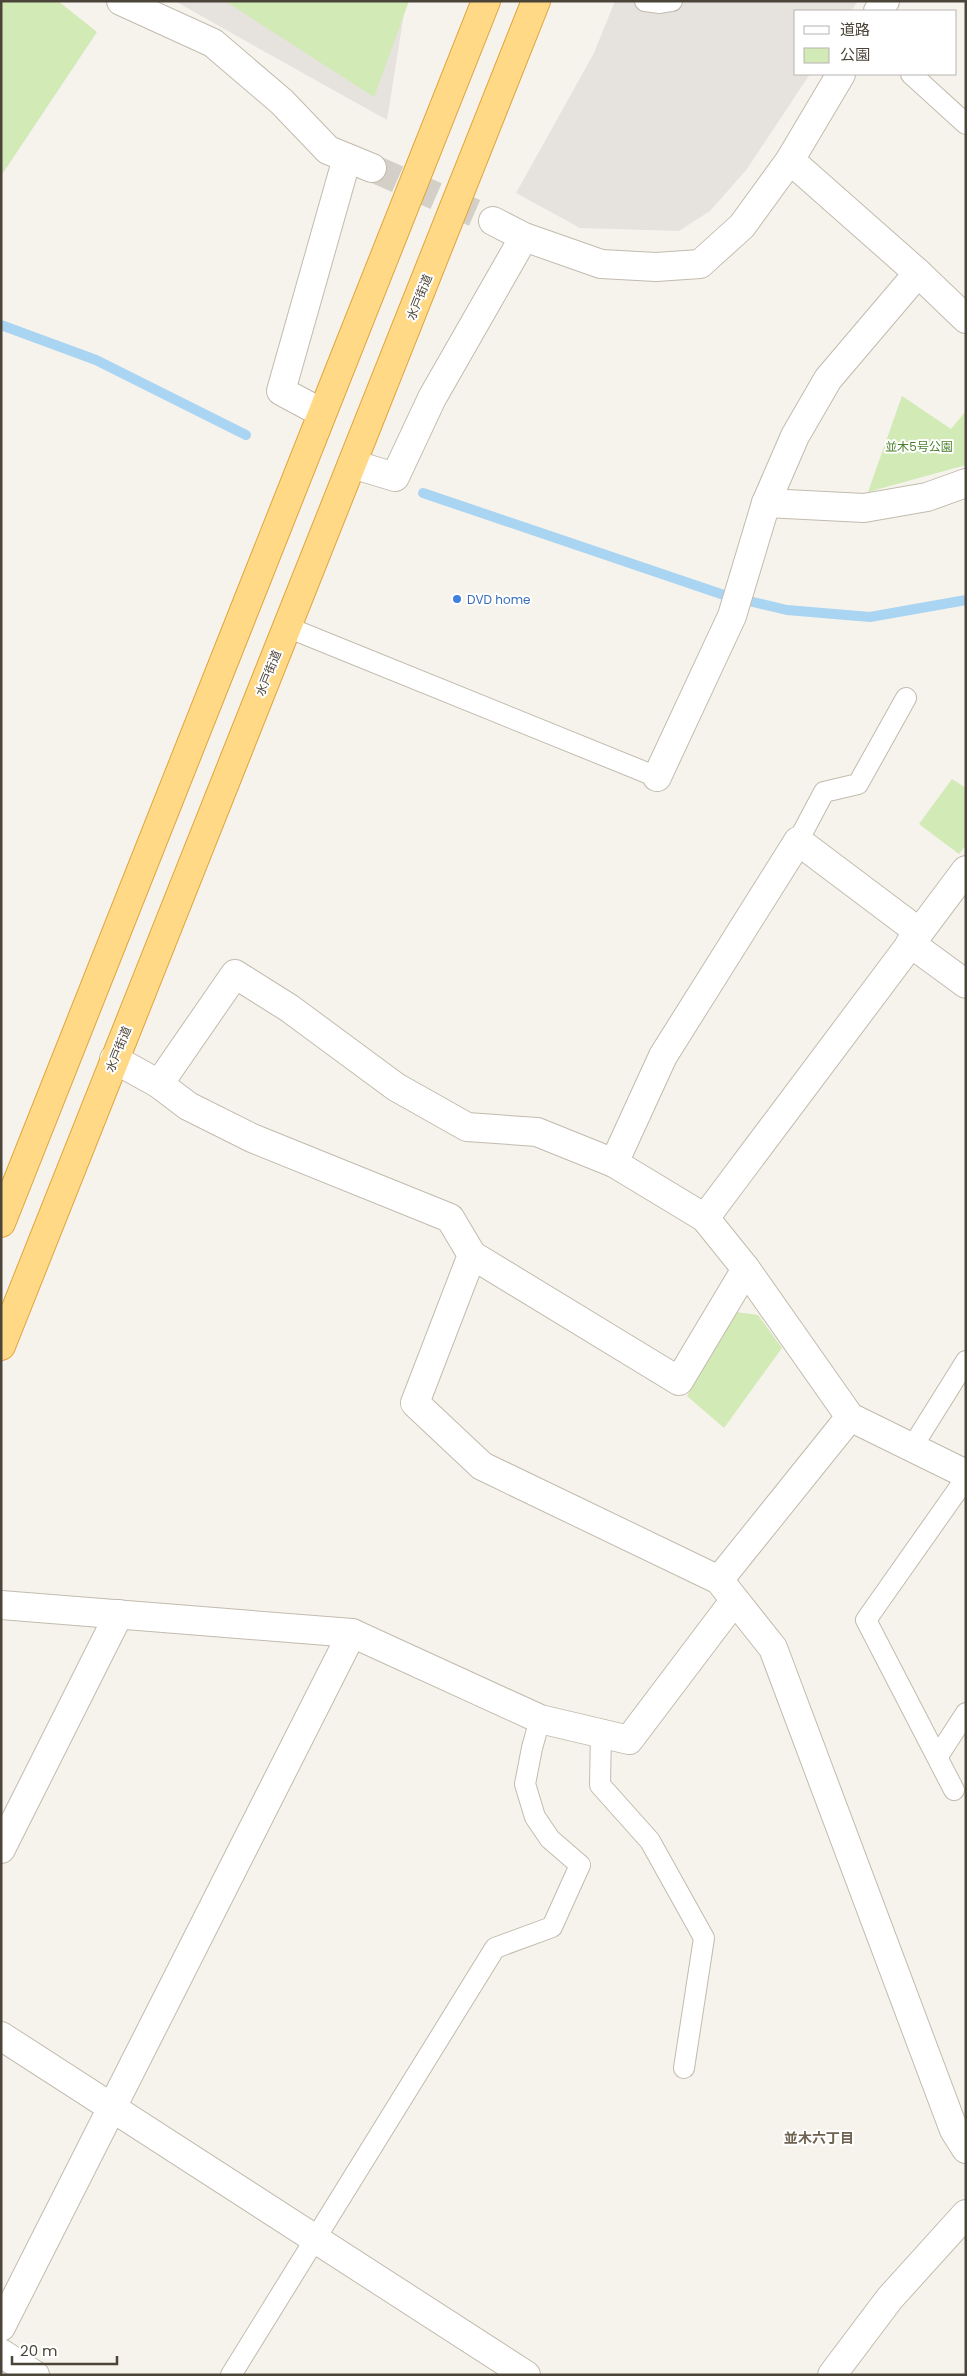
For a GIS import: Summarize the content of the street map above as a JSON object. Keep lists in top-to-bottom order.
{
  "streets": {
    "highway": ["水戸街道"]
  },
  "districts": ["並木六丁目"],
  "parks": ["並木5号公園"],
  "places": ["DVD home"],
  "legend": ["道路", "公園"],
  "scale_bar": "20 m"
}
